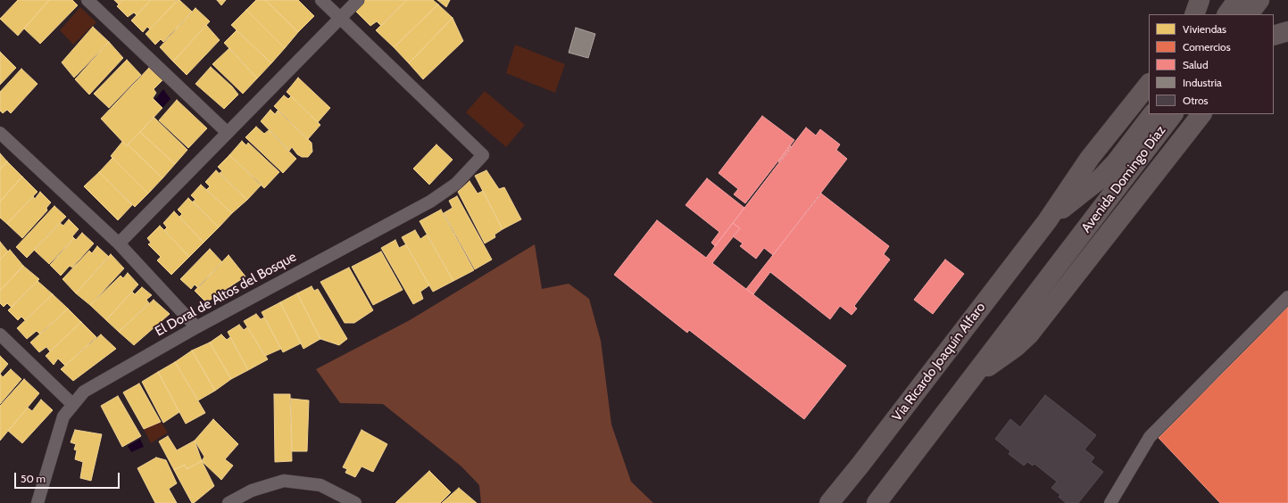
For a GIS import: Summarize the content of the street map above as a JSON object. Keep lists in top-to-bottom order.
{
  "streets": {
    "main road": ["Avenida Domingo Díaz", "Vía Ricardo Joaquín Alfaro"],
    "street": ["El Doral de Altos del Bosque"]
  },
  "crossings": [
    ["Avenida Domingo Díaz", "Vía Ricardo Joaquín Alfaro"]
  ],
  "legend": [
    "Viviendas",
    "Comercios",
    "Salud",
    "Industria",
    "Otros"
  ],
  "scale_bar": "50 m"
}
